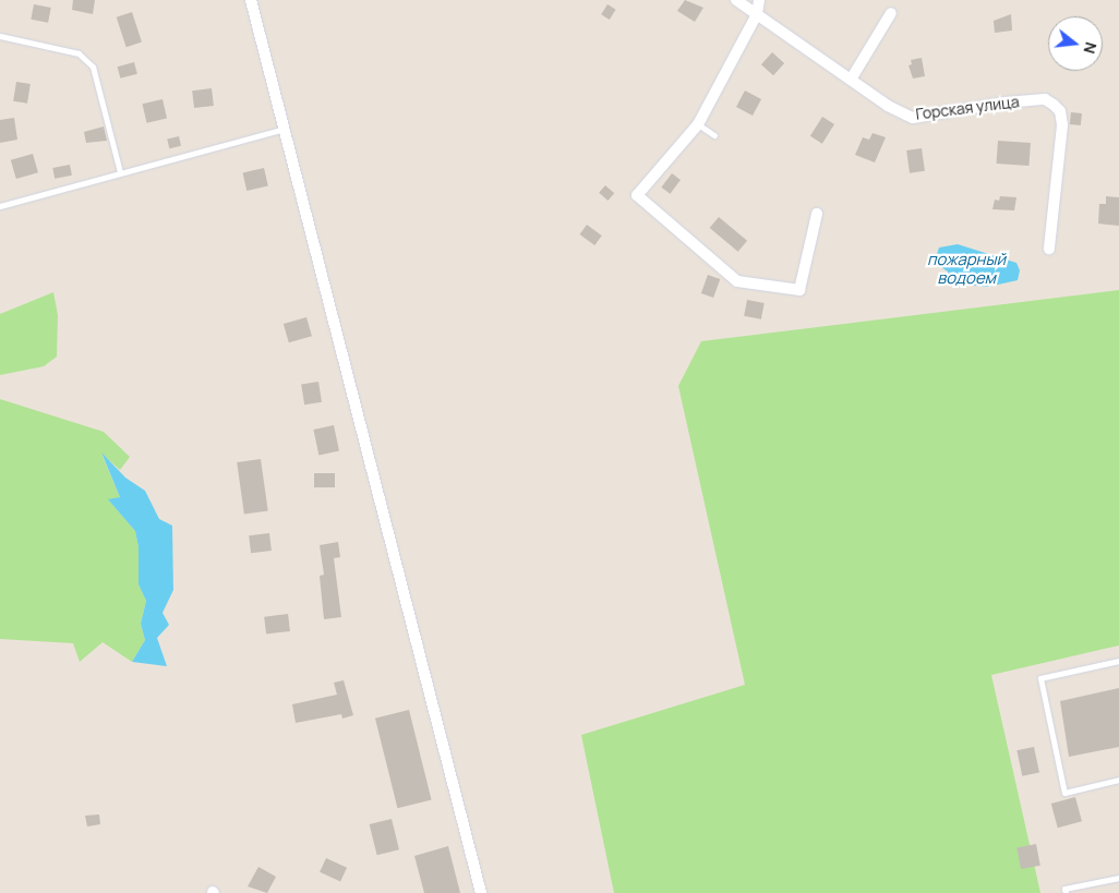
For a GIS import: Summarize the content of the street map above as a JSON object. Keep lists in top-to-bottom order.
{
  "streets": {
    "street": ["Горская улица"]
  },
  "water": ["пожарный водоем"],
  "north": "right"
}
